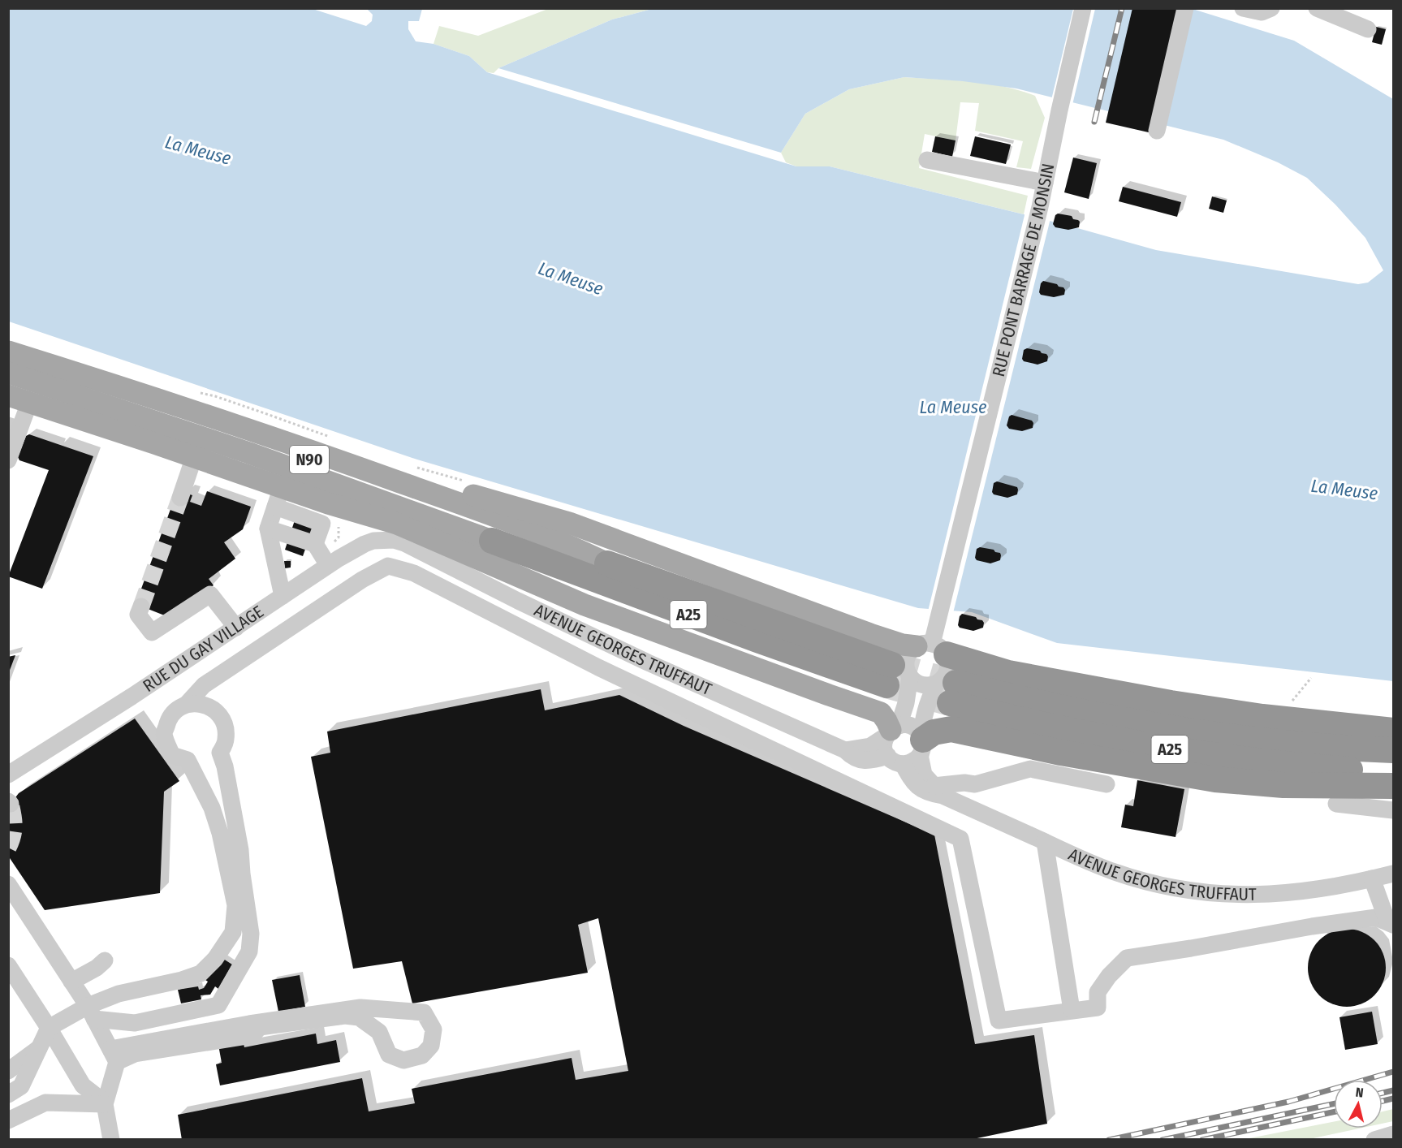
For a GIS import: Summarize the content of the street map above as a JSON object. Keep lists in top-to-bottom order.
{
  "streets": {
    "highway": ["A25"],
    "main road": ["N90"],
    "street": ["RUE PONT BARRAGE DE MONSIN", "RUE DU GAY VILLAGE", "AVENUE GEORGES TRUFFAUT"]
  },
  "crossings": [
    ["RUE PONT BARRAGE DE MONSIN", "N90"],
    ["N90", "A25"],
    ["N90", "AVENUE GEORGES TRUFFAUT"],
    ["RUE DU GAY VILLAGE", "AVENUE GEORGES TRUFFAUT"]
  ],
  "water": ["La Meuse"],
  "north": "top"
}
